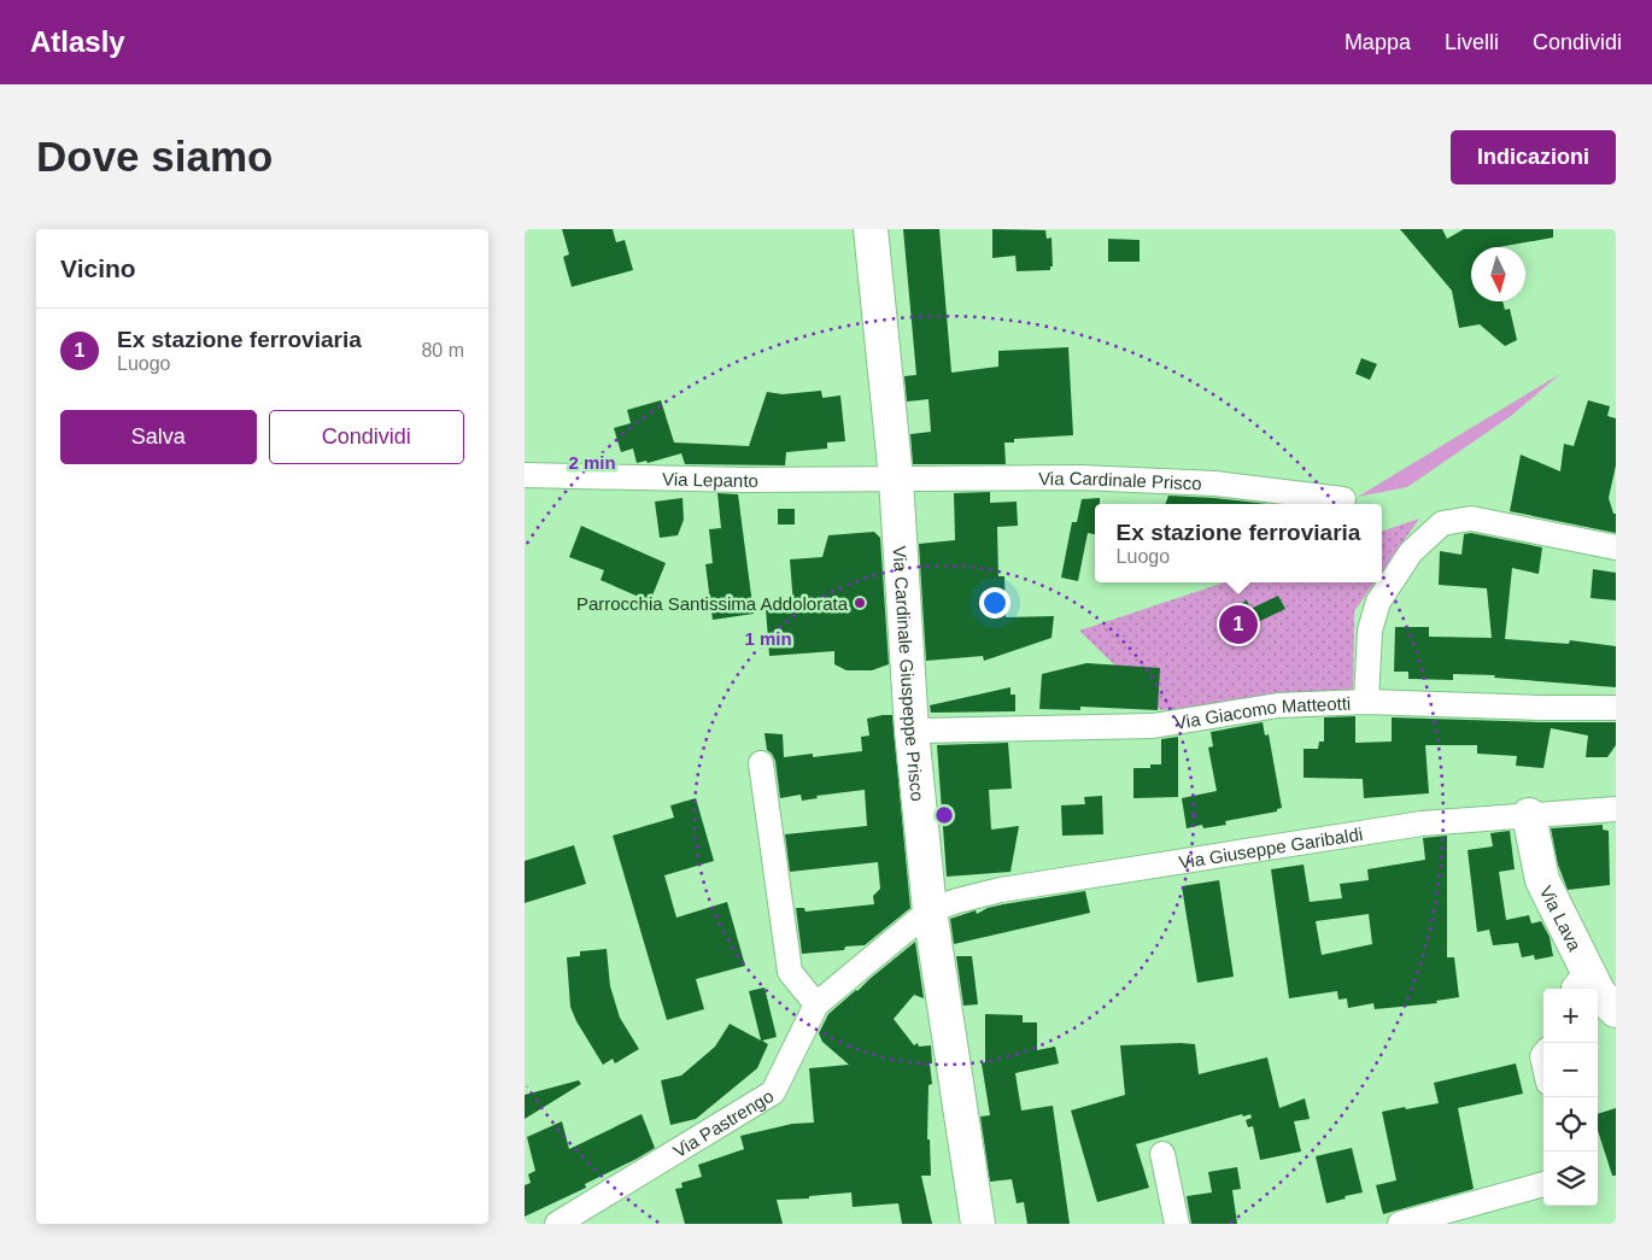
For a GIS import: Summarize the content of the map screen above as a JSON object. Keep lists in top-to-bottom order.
{
  "streets": {
    "street": [
      "Via Lepanto",
      "Via Cardinale Prisco",
      "Via Cardinale Giuspeppe Prisco",
      "Via Giacomo Matteotti",
      "Via Giuseppe Garibaldi",
      "Via Lava",
      "Via Pastrengo"
    ]
  },
  "crossings": [
    ["Via Lepanto", "Via Cardinale Prisco"],
    ["Via Lepanto", "Via Cardinale Giuspeppe Prisco"],
    ["Via Cardinale Prisco", "Via Cardinale Giuspeppe Prisco"],
    ["Via Cardinale Giuspeppe Prisco", "Via Giacomo Matteotti"],
    ["Via Cardinale Giuspeppe Prisco", "Via Giuseppe Garibaldi"],
    ["Via Cardinale Giuspeppe Prisco", "Via Pastrengo"],
    ["Via Giuseppe Garibaldi", "Via Lava"],
    ["Via Giuseppe Garibaldi", "Via Pastrengo"]
  ],
  "places": ["Parrocchia Santissima Addolorata"],
  "north": "bottom",
  "page": {
    "header": "Atlasly",
    "nav": ["Mappa", "Livelli", "Condividi"],
    "buttons": [
      "Indicazioni",
      ["Salva", "Condividi"]
    ],
    "title": "Dove siamo",
    "heading": "Vicino",
    "list": [
      {
        "mark": "1",
        "name": "Ex stazione ferroviaria",
        "note": "Luogo",
        "value": "80 m"
      }
    ],
    "popup": ["Ex stazione ferroviaria", "Luogo"],
    "pins": "1",
    "map_buttons": ["+", "−"]
  },
  "rings": ["2 min", "1 min"]
}
